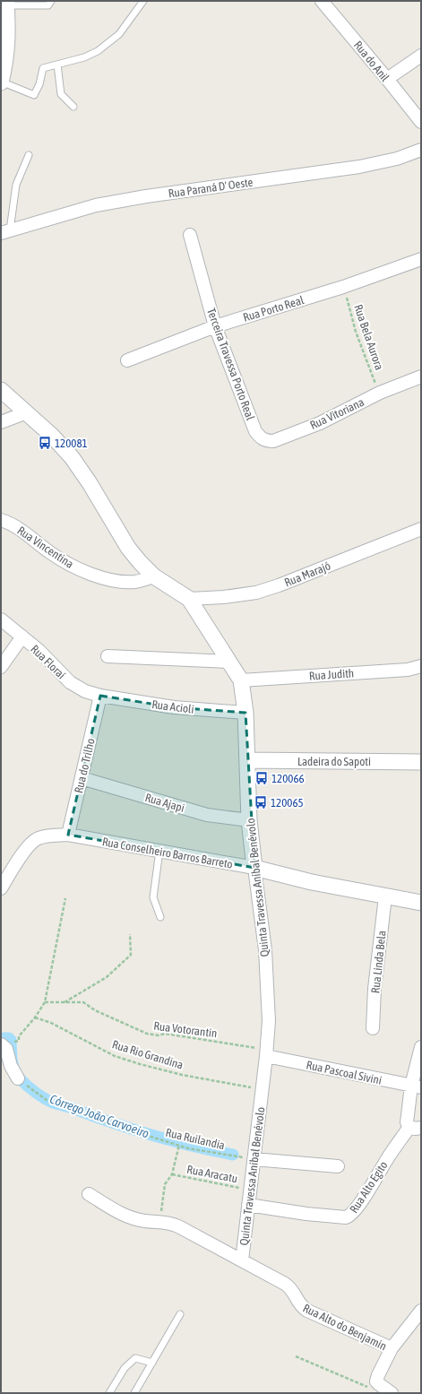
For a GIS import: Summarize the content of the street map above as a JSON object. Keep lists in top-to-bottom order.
{
  "streets": {
    "street": [
      "Rua do Anil",
      "Rua Paraná D' Oeste",
      "Rua Porto Real",
      "Terceira Travessa Porto Real",
      "Rua Vitoriana",
      "Rua Vincentina",
      "Rua Marajó",
      "Rua Floraí",
      "Rua Judith",
      "Rua Acioli",
      "Ladeira do Sapoti",
      "Rua do Trilho",
      "Rua Ajapi",
      "Rua Conselheiro Barros Barreto",
      "Quinta Travessa Aníbal Benévolo",
      "Rua Linda Bela",
      "Rua Pascoal Sivini",
      "Rua Alto Egito",
      "Rua Alto do Benjamin"
    ],
    "path": [
      "Rua Bela Aurora",
      "Rua Votorantin",
      "Rua Rio Grandina",
      "Rua Ruilandia",
      "Rua Aracatu"
    ]
  },
  "crossings": [
    ["Rua Porto Real", "Rua Bela Aurora"],
    ["Rua Porto Real", "Terceira Travessa Porto Real"],
    ["Rua Bela Aurora", "Rua Vitoriana"],
    ["Terceira Travessa Porto Real", "Rua Vitoriana"],
    ["Rua Vincentina", "Quinta Travessa Aníbal Benévolo"],
    ["Rua Marajó", "Quinta Travessa Aníbal Benévolo"],
    ["Rua Floraí", "Rua Acioli"],
    ["Rua Floraí", "Rua do Trilho"],
    ["Rua Judith", "Quinta Travessa Aníbal Benévolo"],
    ["Rua Acioli", "Rua do Trilho"],
    ["Rua Acioli", "Quinta Travessa Aníbal Benévolo"],
    ["Ladeira do Sapoti", "Quinta Travessa Aníbal Benévolo"],
    ["Rua do Trilho", "Rua Ajapi"],
    ["Rua do Trilho", "Rua Conselheiro Barros Barreto"],
    ["Rua Ajapi", "Quinta Travessa Aníbal Benévolo"],
    ["Rua Conselheiro Barros Barreto", "Quinta Travessa Aníbal Benévolo"],
    ["Rua Conselheiro Barros Barreto", "Rua Linda Bela"],
    ["Quinta Travessa Aníbal Benévolo", "Rua Votorantin"],
    ["Quinta Travessa Aníbal Benévolo", "Rua Rio Grandina"],
    ["Quinta Travessa Aníbal Benévolo", "Rua Pascoal Sivini"],
    ["Quinta Travessa Aníbal Benévolo", "Rua Ruilandia"],
    ["Quinta Travessa Aníbal Benévolo", "Rua Aracatu"],
    ["Quinta Travessa Aníbal Benévolo", "Rua Alto Egito"],
    ["Quinta Travessa Aníbal Benévolo", "Rua Alto do Benjamin"],
    ["Rua Votorantin", "Rua Pascoal Sivini"]
  ],
  "water": ["Córrego João Carvoeiro"],
  "places": {
    "bus stop": ["120081", "120066", "120065"]
  }
}
